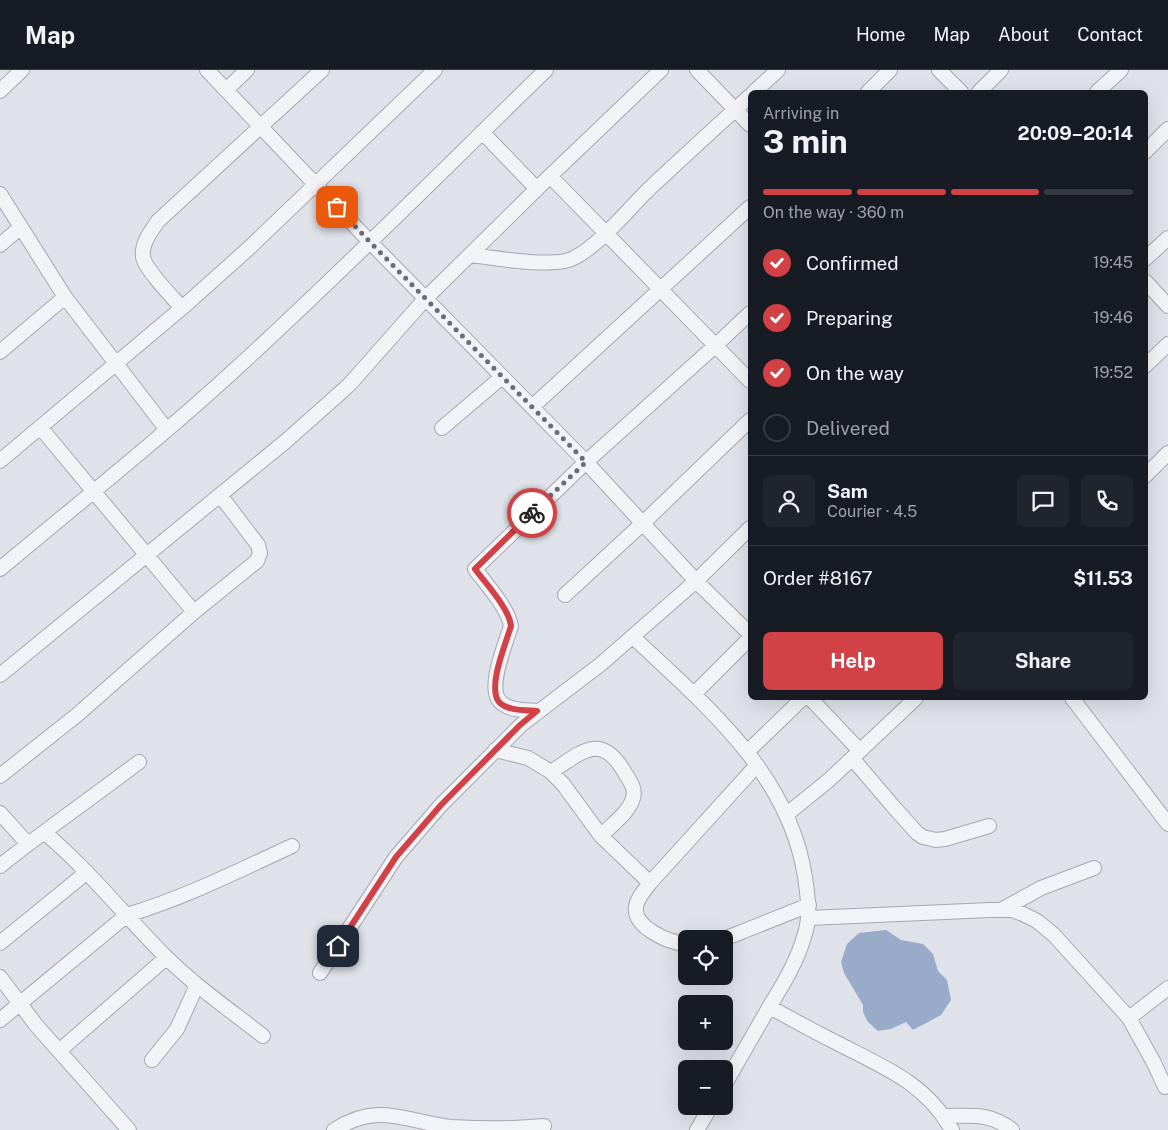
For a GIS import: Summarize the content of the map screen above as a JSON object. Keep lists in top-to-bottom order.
{
  "page": {
    "header": "Map",
    "nav": [
      "Home",
      "Map",
      "About",
      "Contact"
    ],
    "heading": ["3 min", "Arriving in", "20:09–20:14"],
    "panel": [
      "Sam",
      "Courier · 4.5",
      "Order #8167",
      "$11.53"
    ],
    "bar": "On the way · 360 m",
    "list": [
      ["Confirmed", "19:45"],
      ["Preparing", "19:46"],
      ["On the way", "19:52"],
      "Delivered"
    ],
    "buttons": ["Help", "Share"],
    "map_buttons": ["+", "−"]
  }
}
